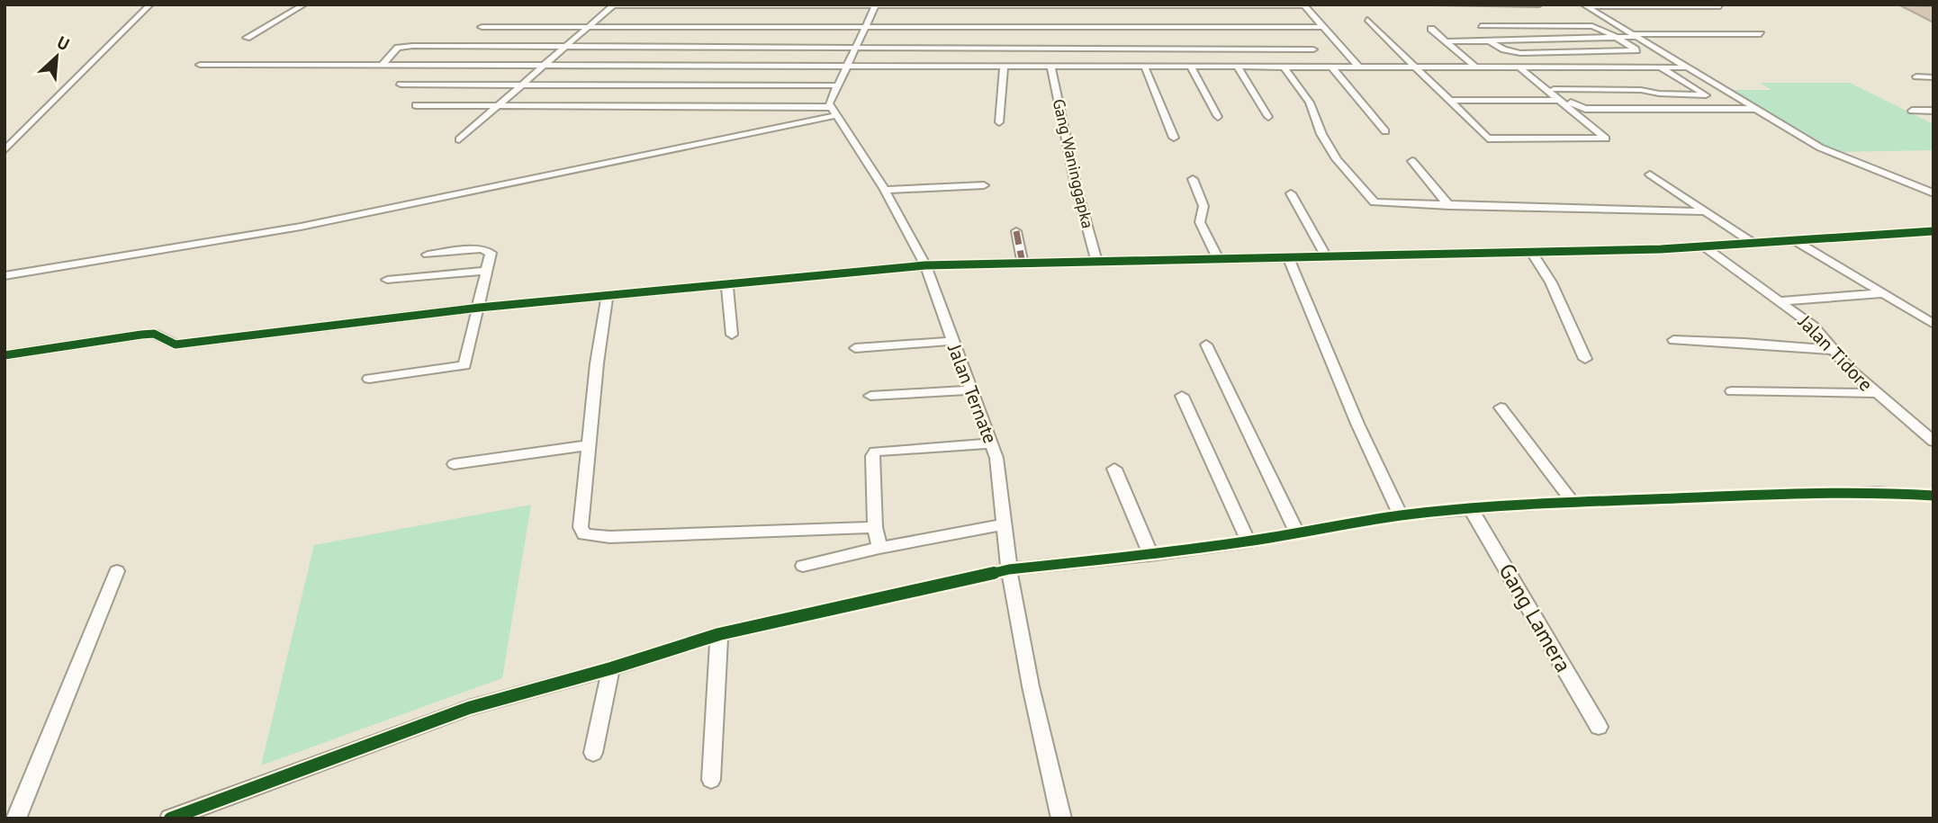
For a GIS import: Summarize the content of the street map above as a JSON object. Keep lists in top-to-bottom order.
{
  "streets": {
    "street": [
      "Gang Waninggapka",
      "Jalan Tidore",
      "Jalan Ternate",
      "Gang Lamera"
    ]
  },
  "north": "top right"
}
